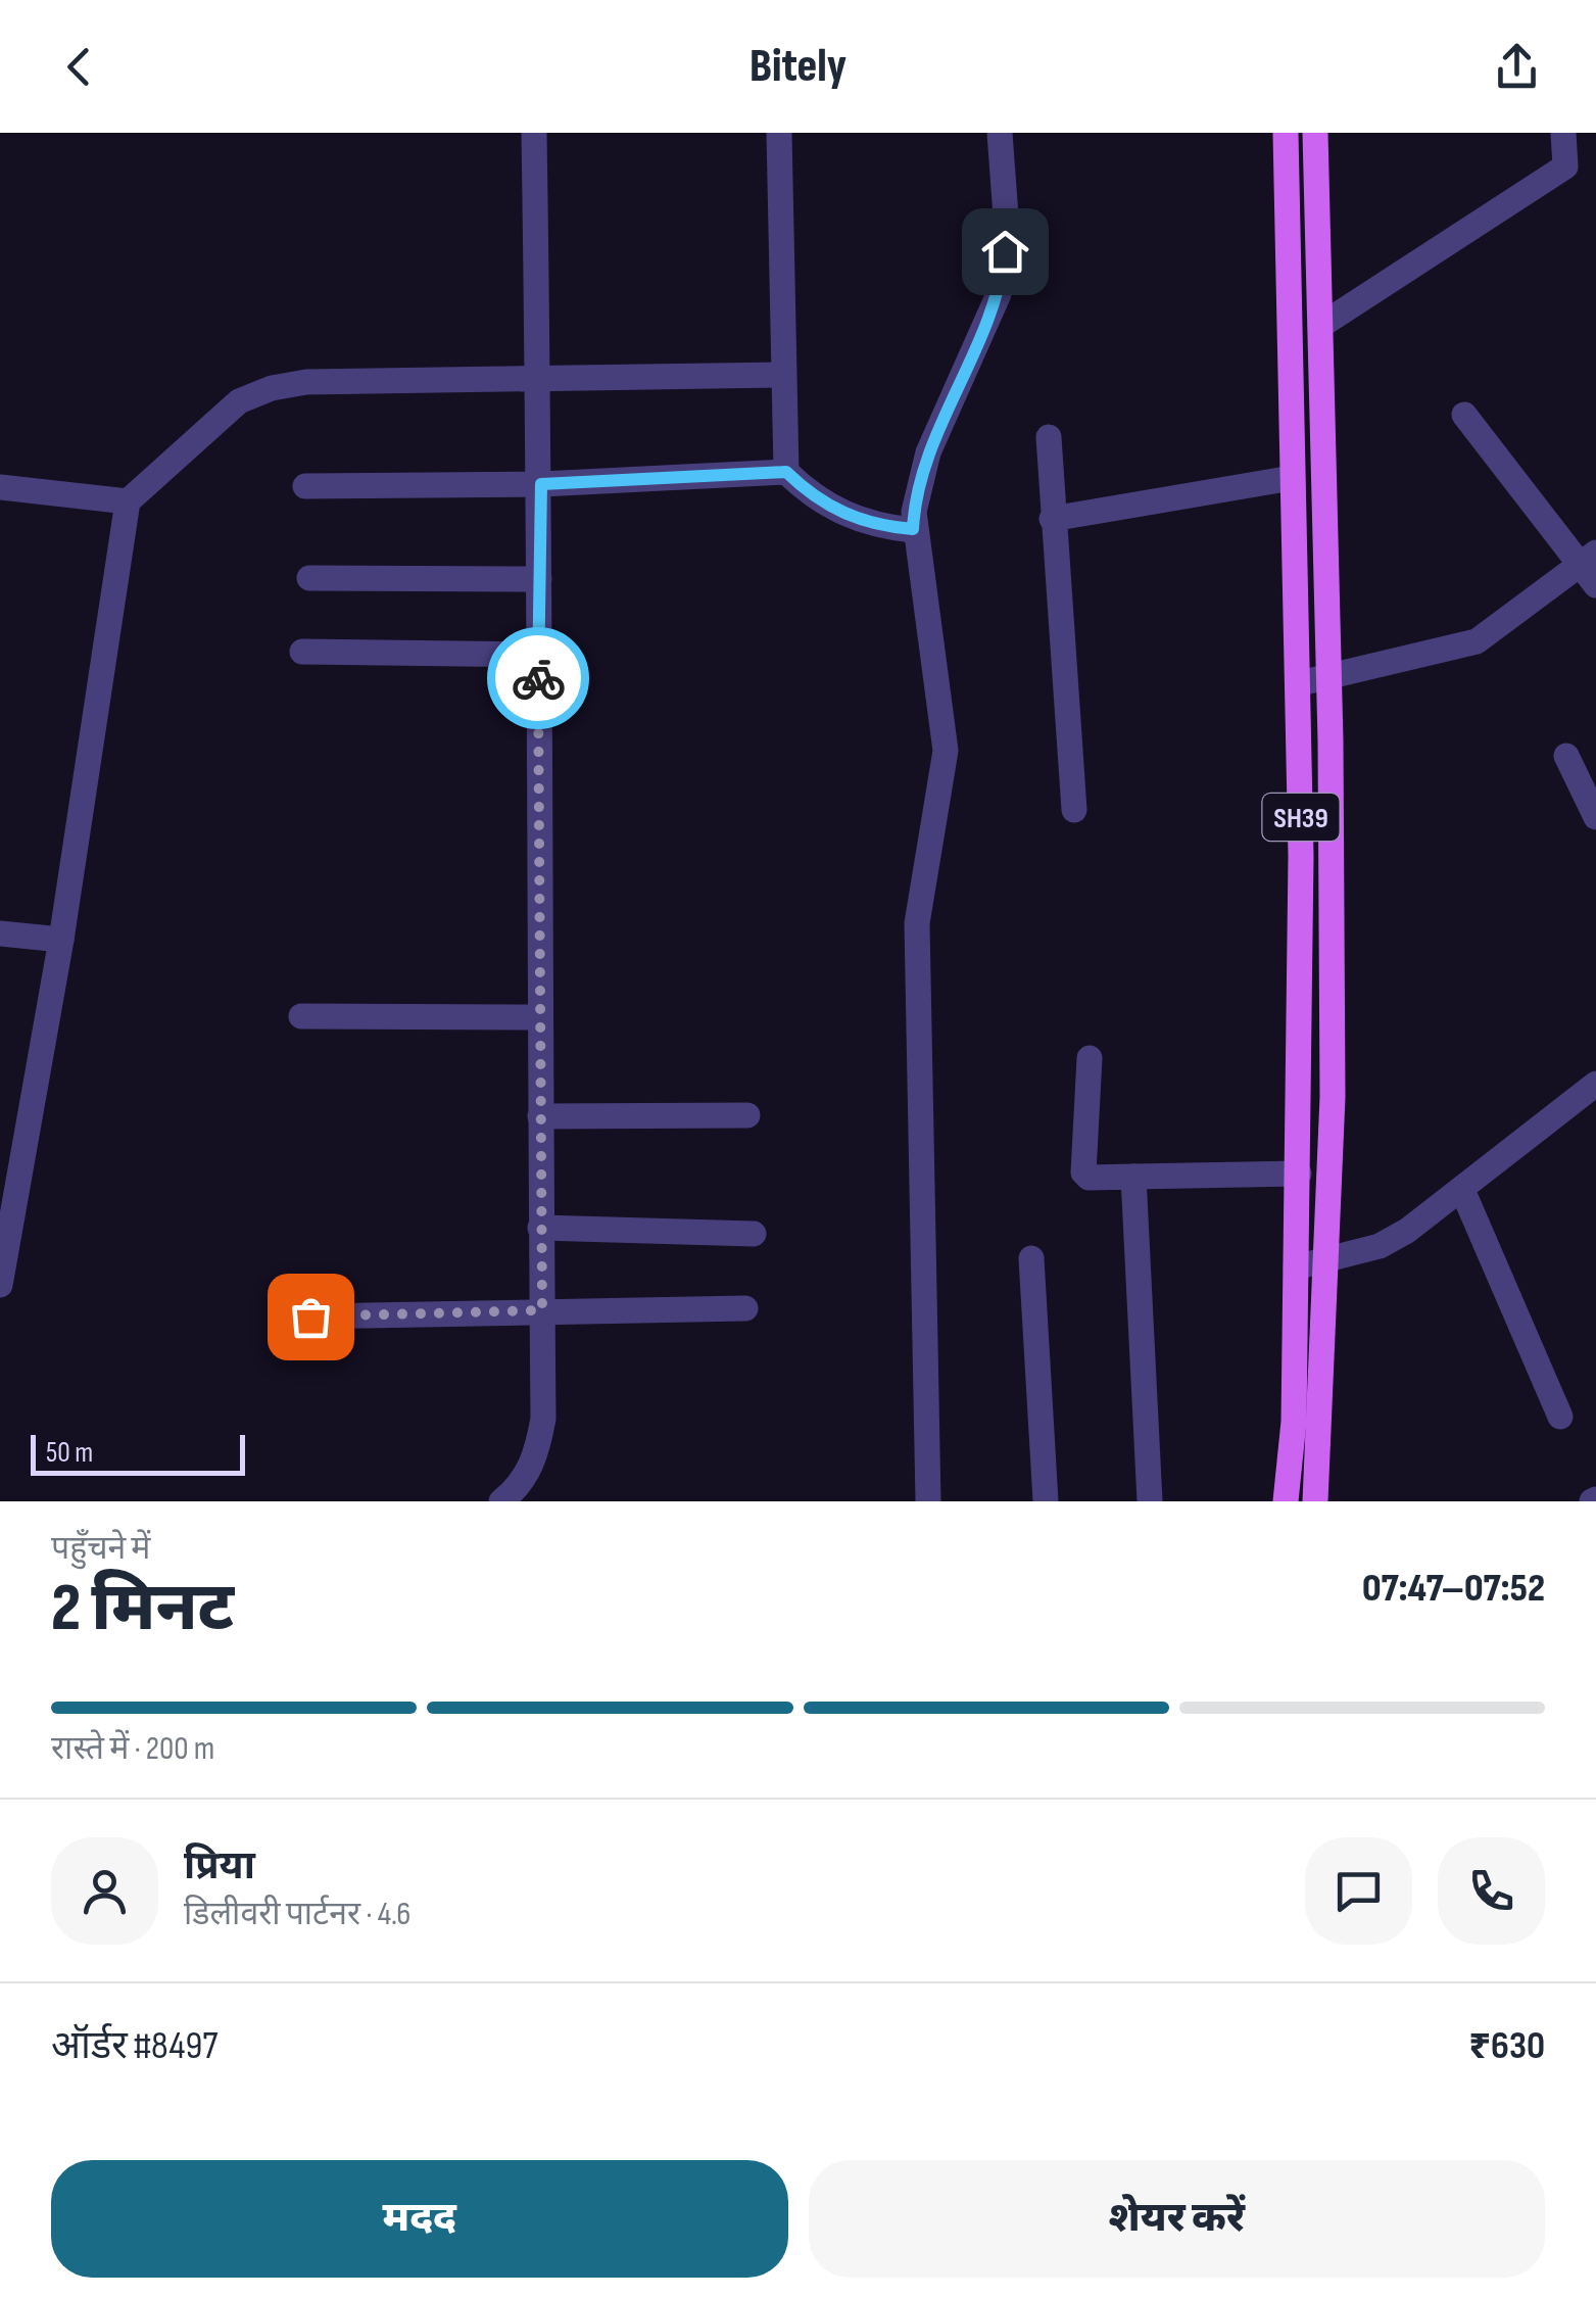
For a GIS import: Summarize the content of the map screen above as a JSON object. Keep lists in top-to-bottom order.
{
  "streets": {
    "main road": ["SH39"]
  },
  "scale_bar": "50 m",
  "page": {
    "header": "Bitely",
    "scale": "50 m",
    "heading": ["2 मिनट", "पहुँचने में", "07:47–07:52"],
    "panel": [
      "प्रिया",
      "डिलीवरी पार्टनर · 4.6",
      "ऑर्डर #8497",
      "₹630"
    ],
    "bar": "रास्ते में · 200 m",
    "buttons": ["मदद", "शेयर करें"]
  }
}
